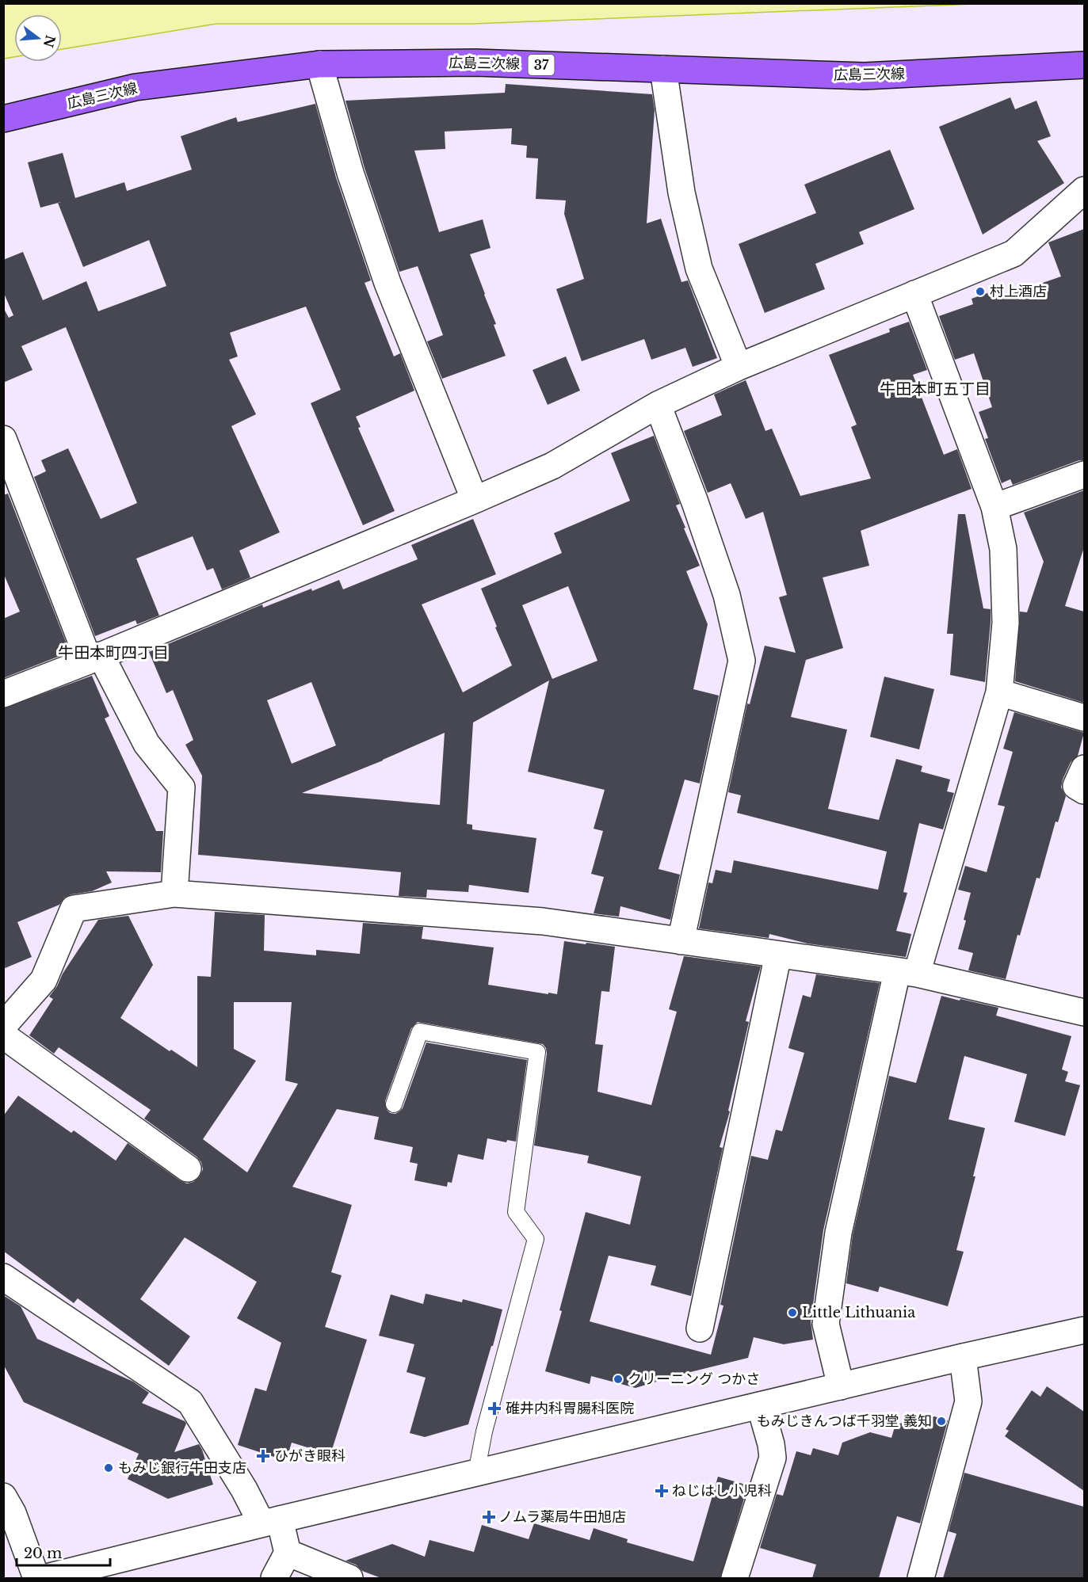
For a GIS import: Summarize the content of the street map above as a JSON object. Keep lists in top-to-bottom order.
{
  "streets": {
    "main road": ["広島三次線", "37"]
  },
  "districts": ["牛田本町五丁目", "牛田本町四丁目"],
  "places": {
    "other": [
      "村上酒店",
      "Little Lithuania",
      "クリーニング つかさ",
      "もみじきんつば千羽堂 義知",
      "もみじ銀行牛田支店"
    ],
    "health": [
      "碓井内科胃腸科医院",
      "ひがき眼科",
      "ねじはし小児科",
      "ノムラ薬局牛田旭店"
    ]
  },
  "scale_bar": "20 m",
  "north": "right"
}
